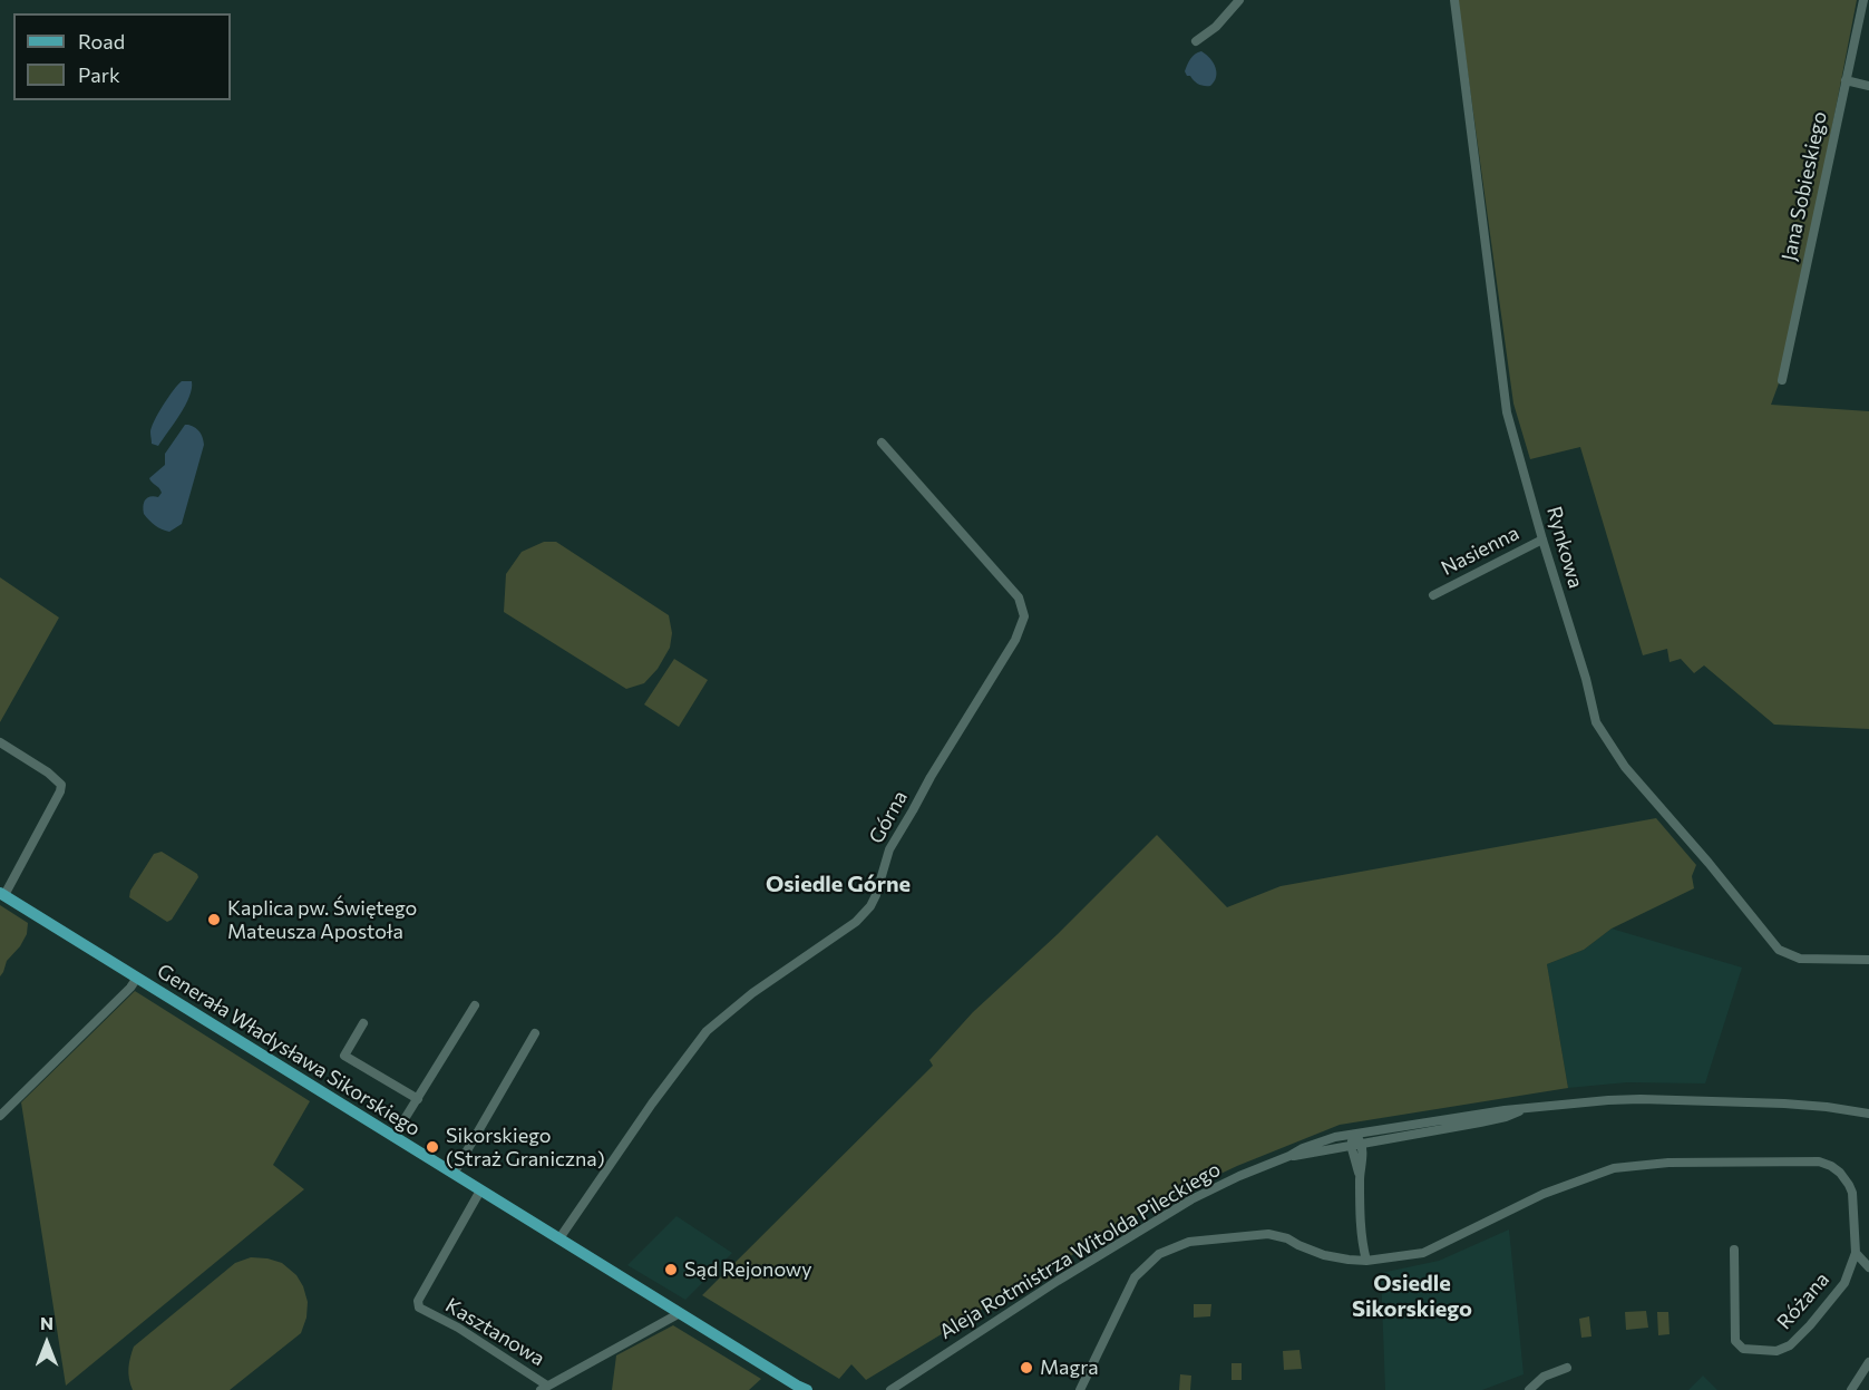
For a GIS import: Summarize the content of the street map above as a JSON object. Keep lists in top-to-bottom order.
{
  "streets": {
    "main road": ["Generała Władysława Sikorskiego"],
    "street": [
      "Jana Sobieskiego",
      "Rynkowa",
      "Nasienna",
      "Górna",
      "Aleja Rotmistrza Witolda Pileckiego",
      "Różana",
      "Kasztanowa"
    ]
  },
  "crossings": [
    ["Rynkowa", "Nasienna"],
    ["Górna", "Generała Władysława Sikorskiego"],
    ["Generała Władysława Sikorskiego", "Kasztanowa"]
  ],
  "districts": ["Osiedle Górne", "Osiedle Sikorskiego"],
  "places": [
    "Kaplica pw. Świętego Mateusza Apostoła",
    "Sikorskiego (Straż Graniczna)",
    "Sąd Rejonowy",
    "Magra"
  ],
  "legend": ["Road", "Park"],
  "north": "top"
}
